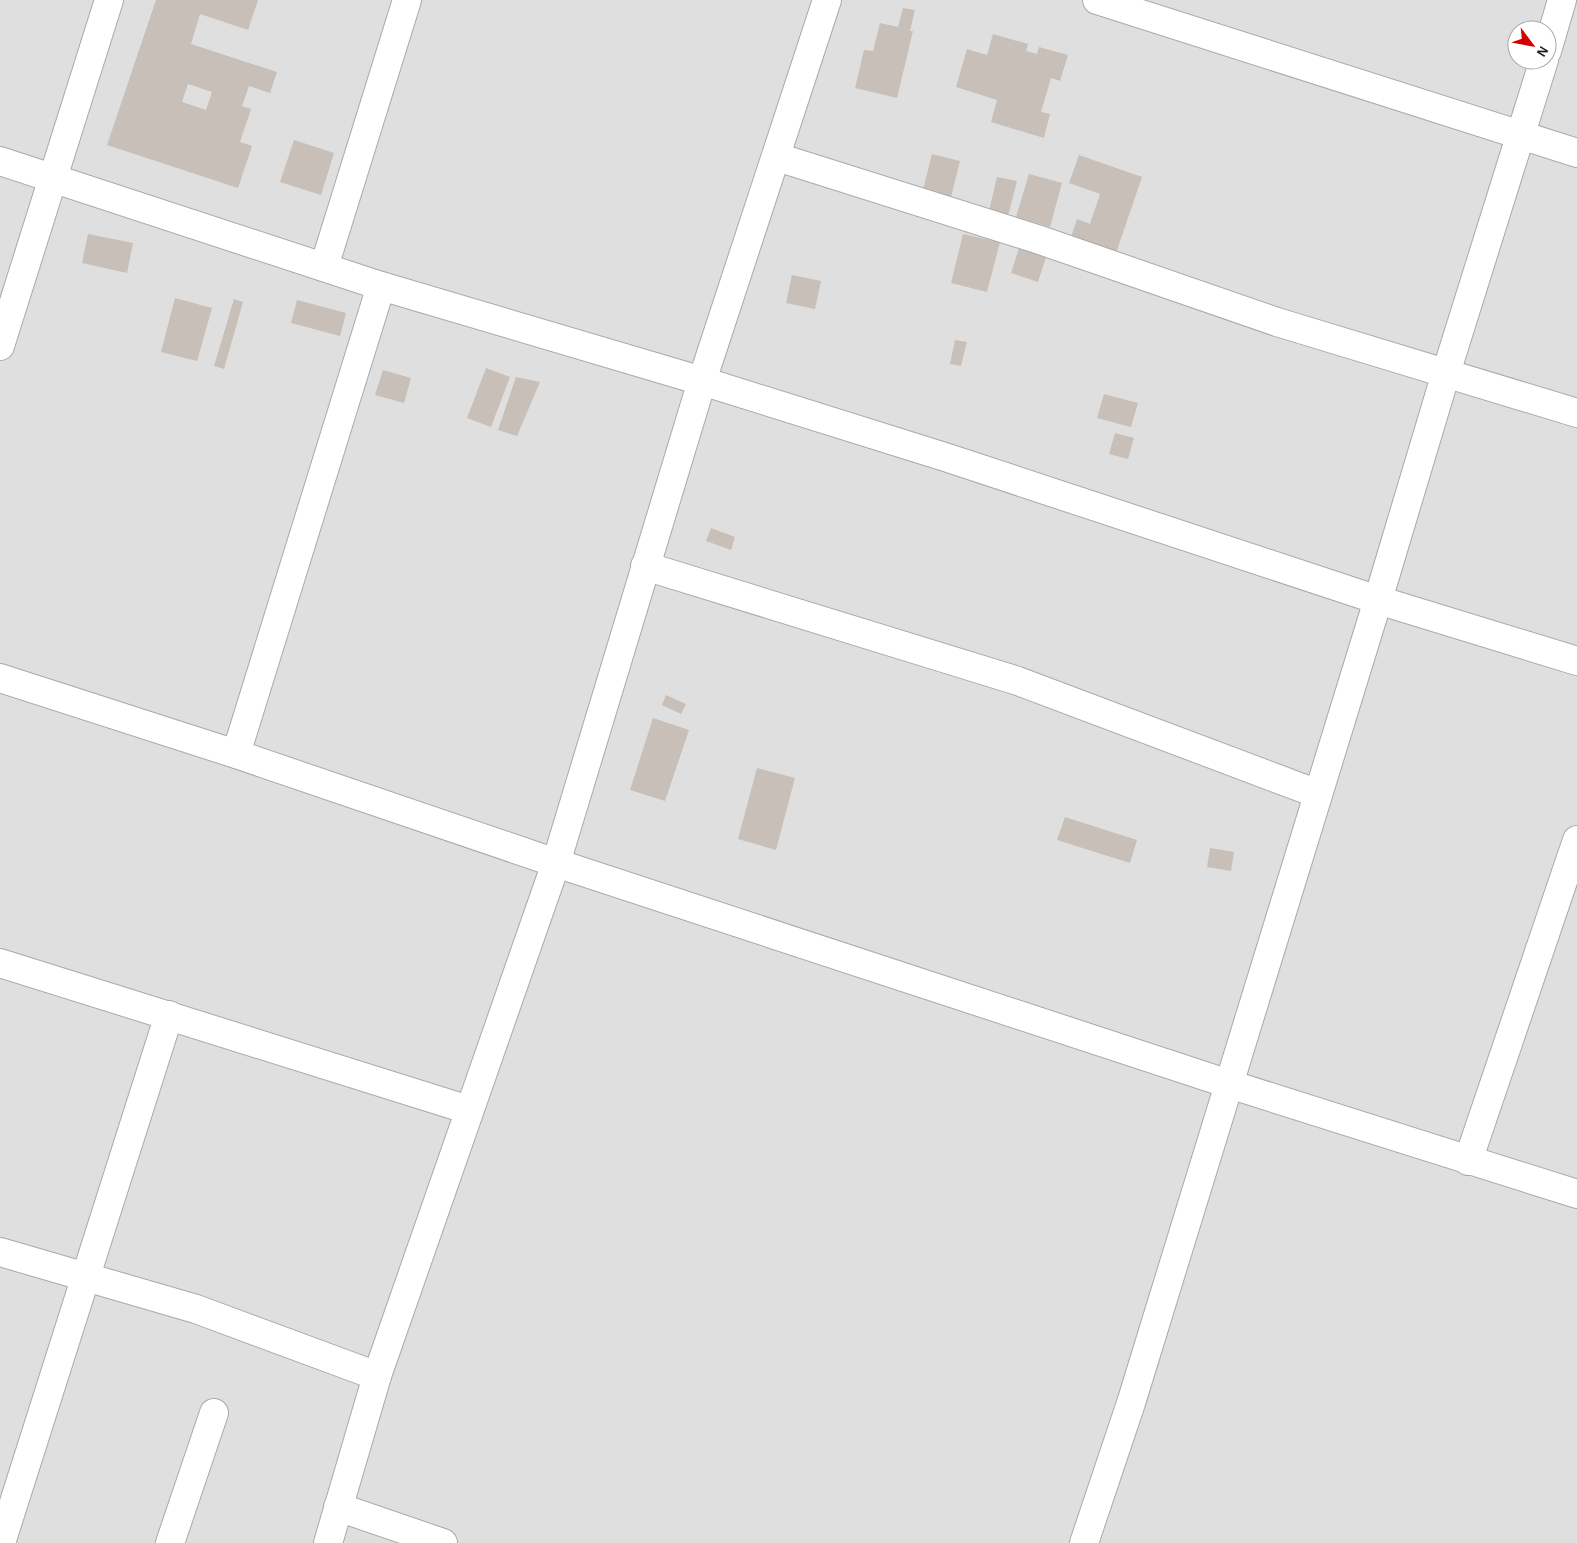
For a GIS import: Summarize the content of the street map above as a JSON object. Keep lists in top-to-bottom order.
{
  "north": "bottom right"
}
